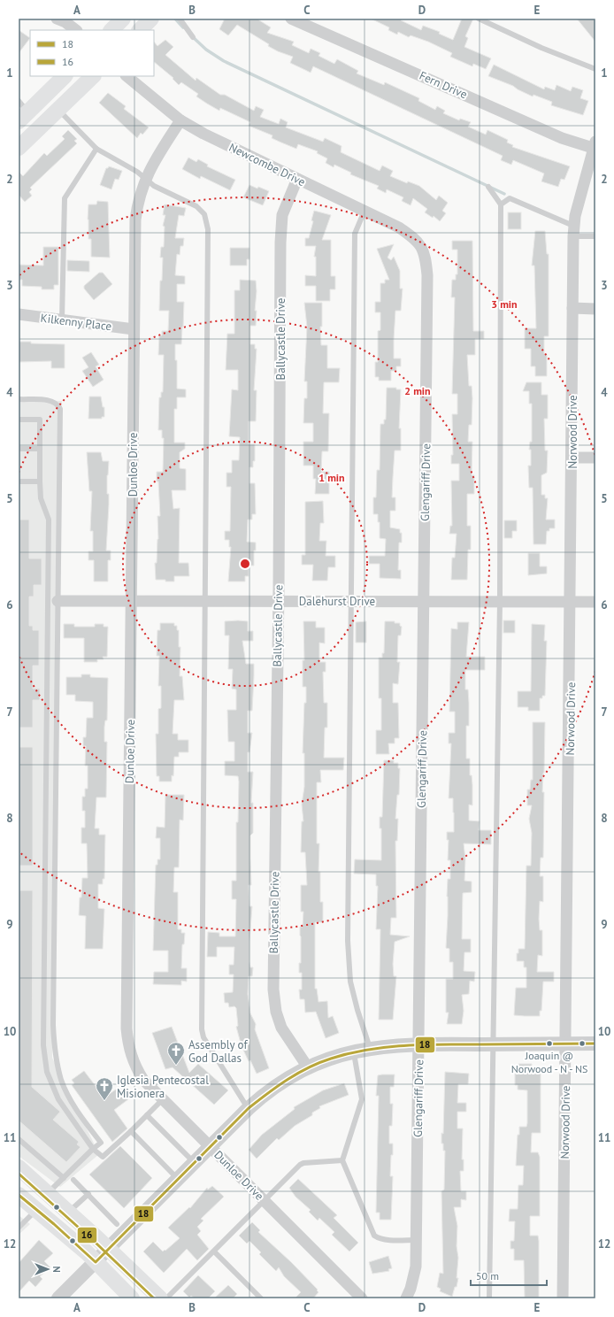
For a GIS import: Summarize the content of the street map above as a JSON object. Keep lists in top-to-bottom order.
{
  "streets": {
    "street": [
      "Fern Drive",
      "Newcombe Drive",
      "Kilkenny Place",
      "Ballycastle Drive",
      "Norwood Drive",
      "Dunloe Drive",
      "Glengariff Drive",
      "Dalehurst Drive"
    ]
  },
  "crossings": [
    ["Fern Drive", "Norwood Drive"],
    ["Newcombe Drive", "Ballycastle Drive"],
    ["Newcombe Drive", "Dunloe Drive"],
    ["Newcombe Drive", "Glengariff Drive"],
    ["Kilkenny Place", "Dunloe Drive"],
    ["Ballycastle Drive", "Dalehurst Drive"],
    ["Norwood Drive", "Dalehurst Drive"],
    ["Dunloe Drive", "Dalehurst Drive"],
    ["Glengariff Drive", "Dalehurst Drive"]
  ],
  "places": {
    "other": ["Joaquin @ Norwood - N - NS"],
    "church": ["Assembly of God Dallas", "Iglesia Pentecostal Misionera"]
  },
  "lines": ["transit line 18", "transit line 16"],
  "legend": ["18", "16"],
  "scale_bar": "50 m",
  "north": "right",
  "grid": {
    "columns": [
      "A",
      "B",
      "C",
      "D",
      "E"
    ],
    "rows": [
      "1",
      "2",
      "3",
      "4",
      "5",
      "6",
      "7",
      "8",
      "9",
      "10",
      "11",
      "12"
    ]
  },
  "rings": ["3 min", "2 min", "1 min"]
}
